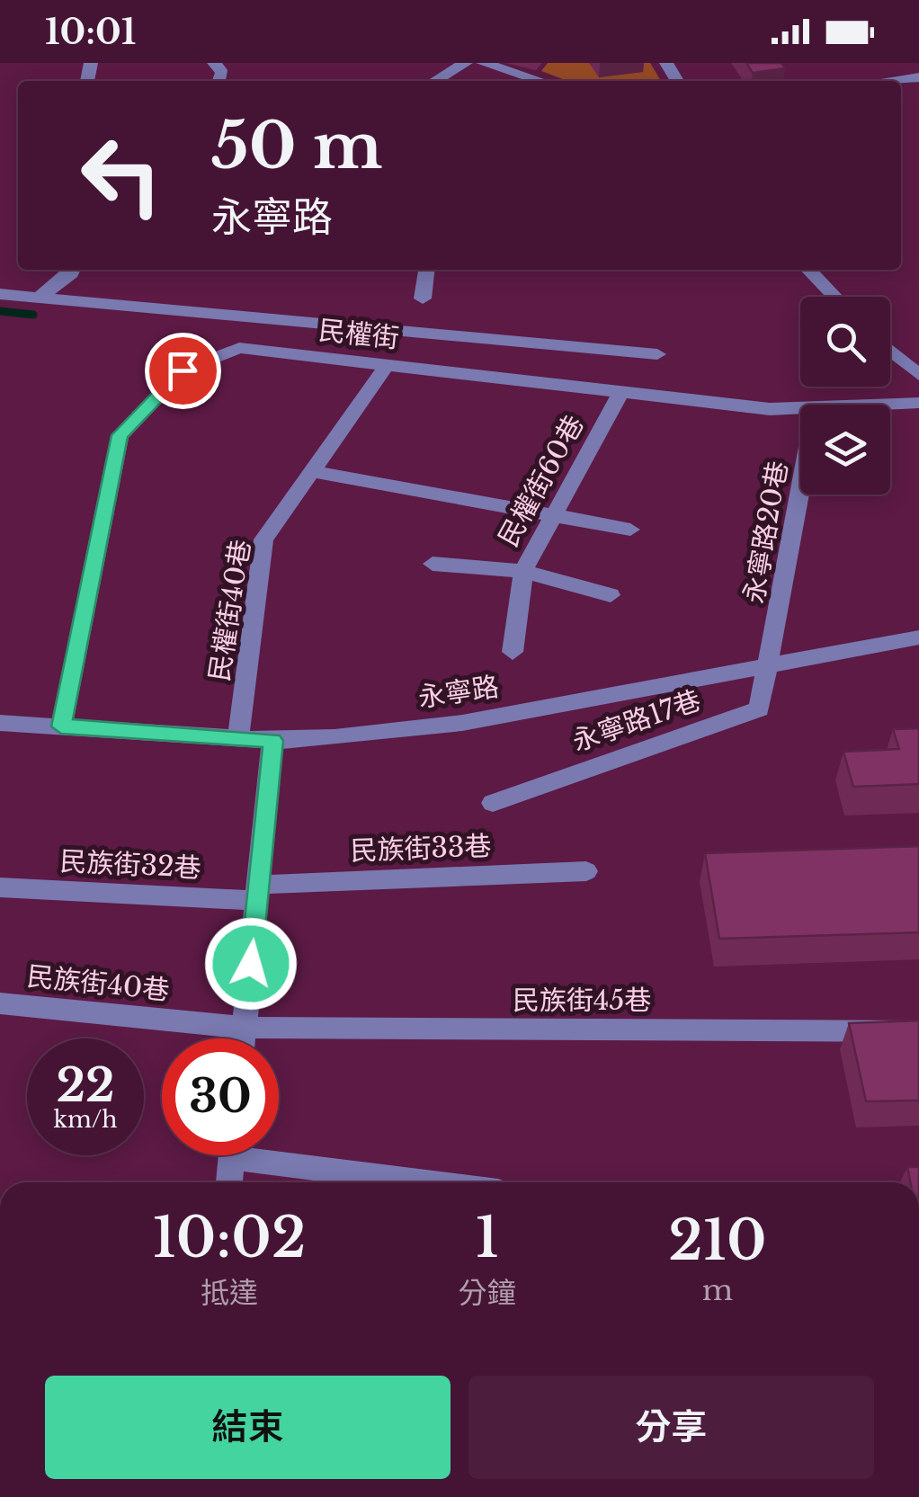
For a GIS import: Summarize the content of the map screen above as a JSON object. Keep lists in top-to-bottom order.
{
  "streets": {
    "street": [
      "民權街",
      "民權街60巷",
      "永寧路20巷",
      "民權街40巷",
      "永寧路",
      "永寧路17巷",
      "民族街33巷",
      "民族街32巷",
      "民族街40巷",
      "民族街45巷"
    ]
  },
  "crossings": [
    ["民權街", "民權街60巷"],
    ["民權街", "民權街40巷"],
    ["民權街", "永寧路"],
    ["永寧路20巷", "永寧路"],
    ["永寧路20巷", "永寧路17巷"],
    ["民權街40巷", "永寧路"],
    ["永寧路", "永寧路17巷"],
    ["民族街33巷", "民族街32巷"],
    ["民族街40巷", "民族街45巷"]
  ],
  "page": {
    "status": "10:01",
    "turn": ["50 m", "永寧路"],
    "speed": "22 km/h",
    "limit": "30",
    "eta": [
      "10:02",
      "抵達",
      "1",
      "分鐘",
      "210",
      "m"
    ],
    "buttons": ["結束", "分享"]
  }
}
